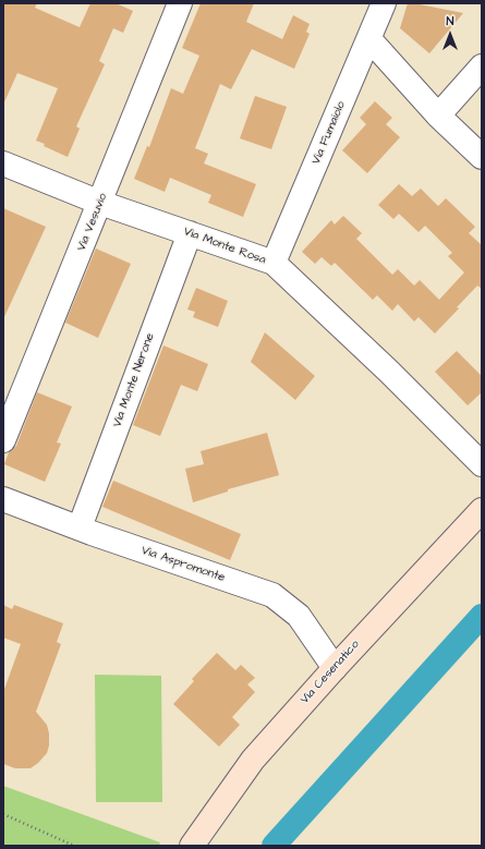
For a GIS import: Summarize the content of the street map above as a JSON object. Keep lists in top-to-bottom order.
{
  "streets": {
    "main road": ["Via Cesenatico"],
    "street": [
      "Via Fumaiolo",
      "Via Vesuvio",
      "Via Monte Rosa",
      "Via Monte Nerone",
      "Via Aspromonte"
    ]
  },
  "crossings": [
    ["Via Fumaiolo", "Via Monte Rosa"],
    ["Via Vesuvio", "Via Monte Rosa"],
    ["Via Monte Rosa", "Via Monte Nerone"],
    ["Via Monte Nerone", "Via Aspromonte"],
    ["Via Aspromonte", "Via Cesenatico"]
  ],
  "north": "top"
}
